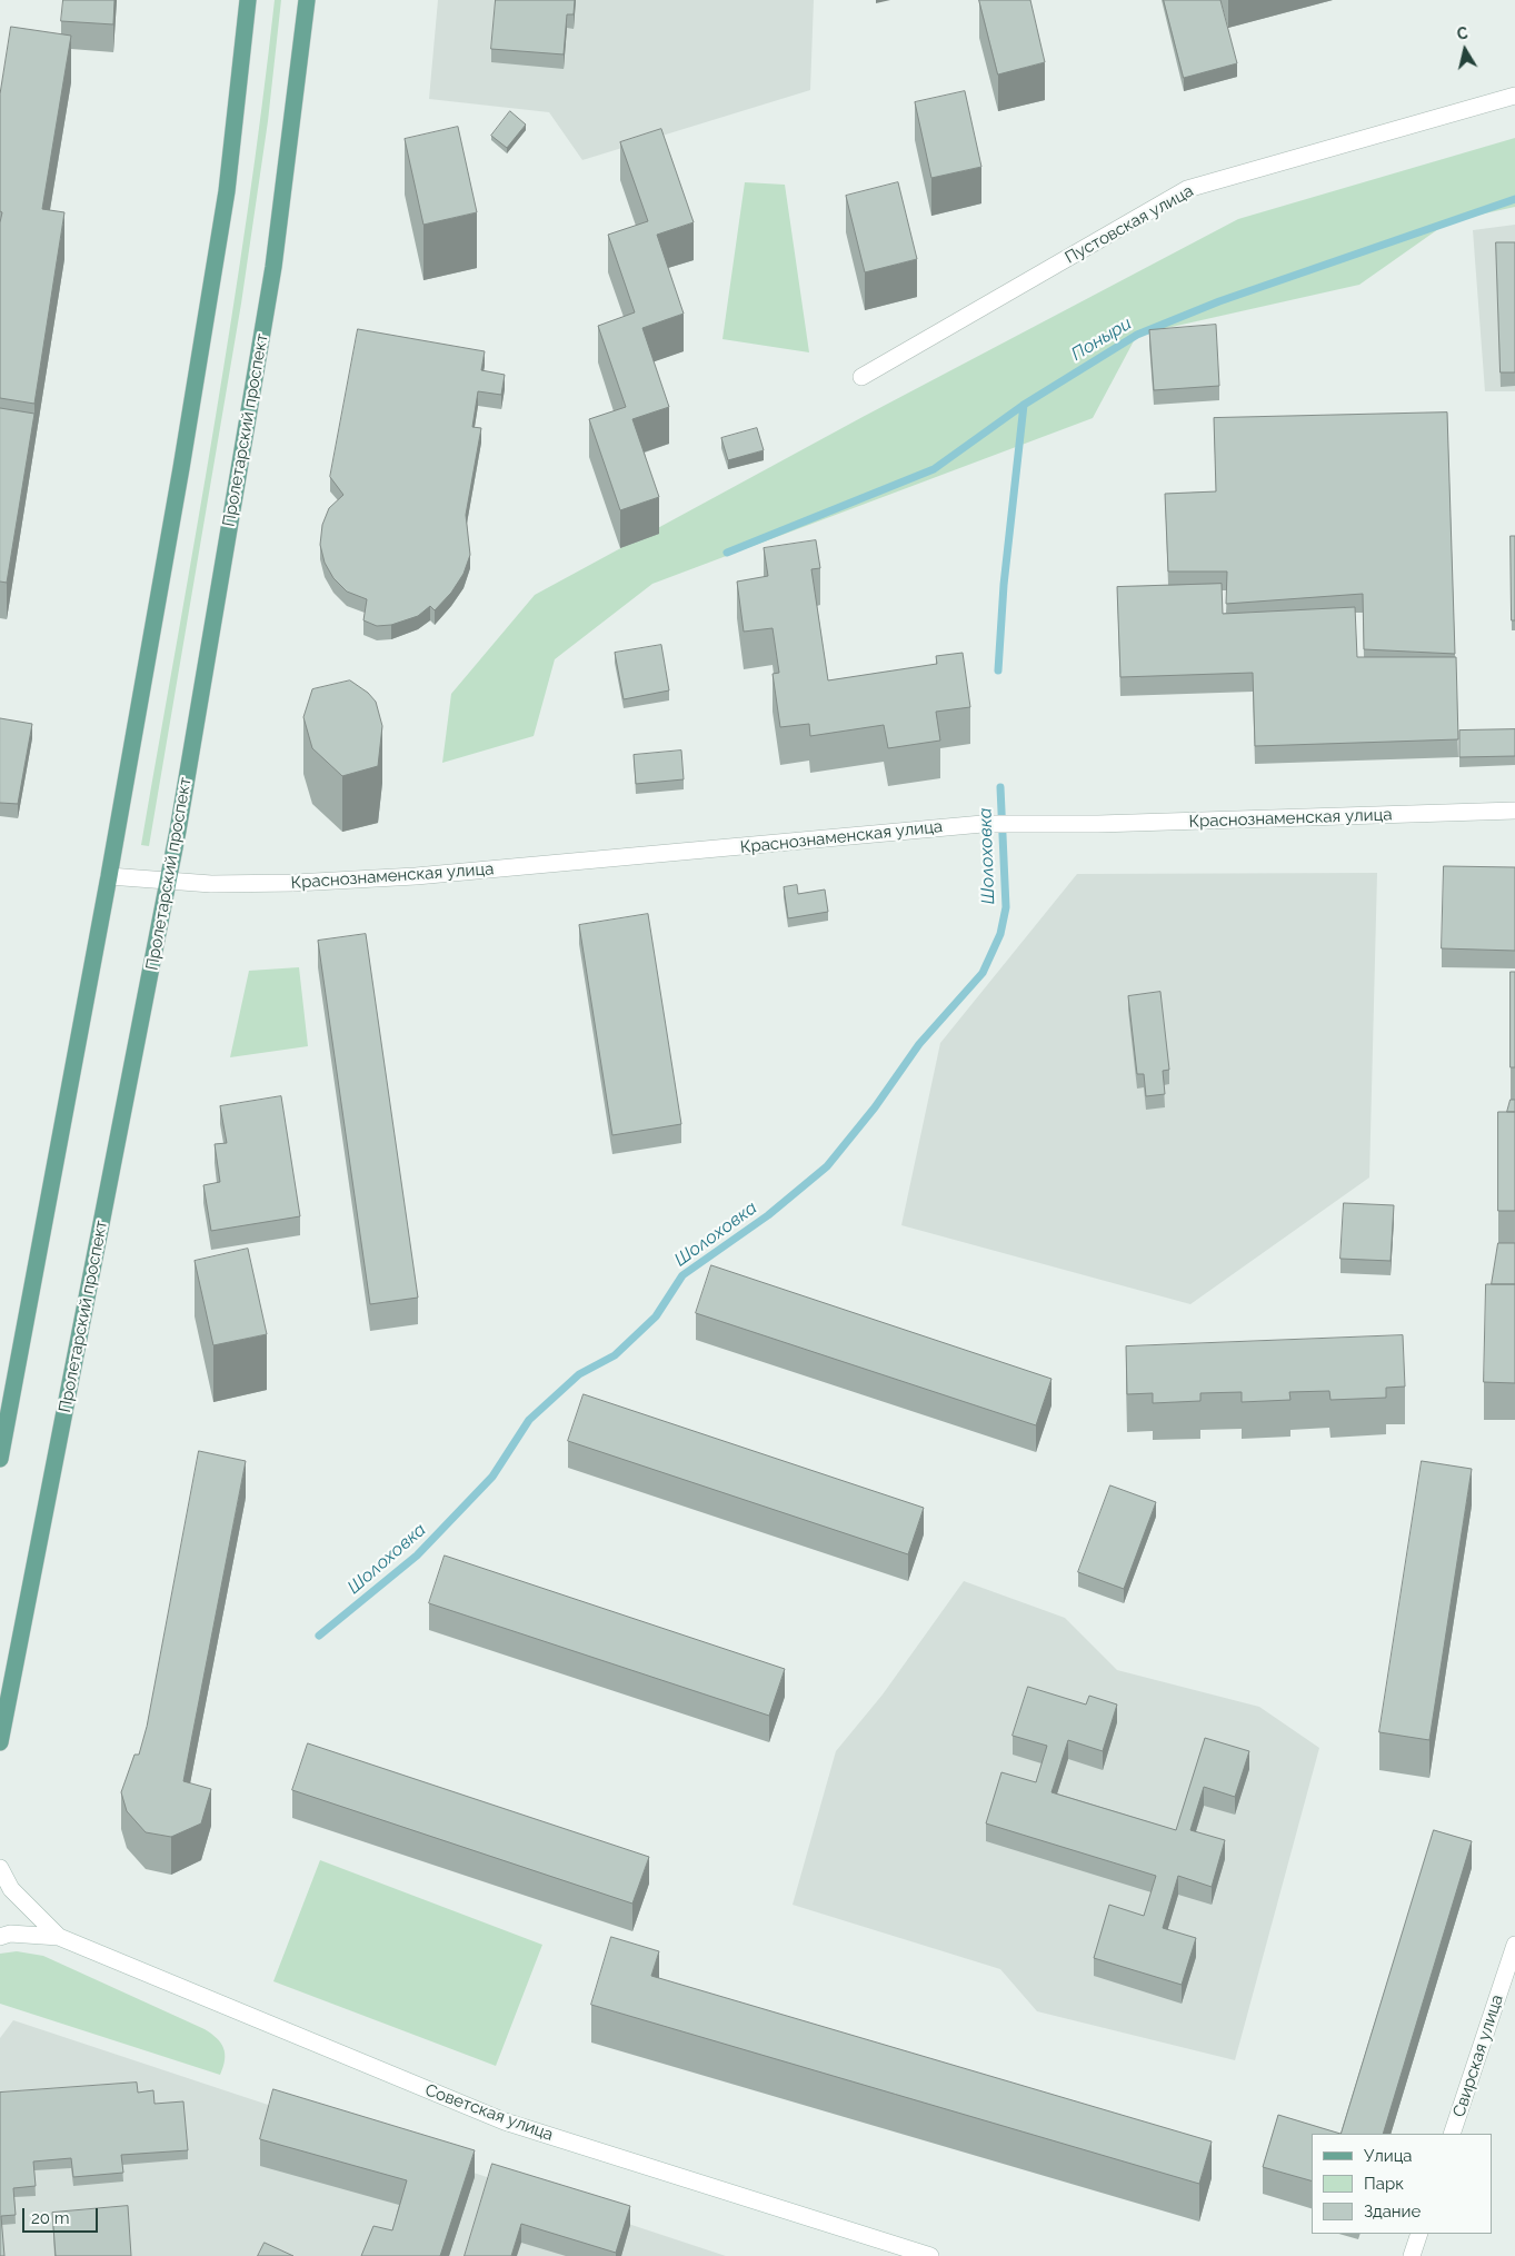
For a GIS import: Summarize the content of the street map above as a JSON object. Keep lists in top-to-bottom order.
{
  "streets": {
    "main road": ["Пролетарский проспект"],
    "street": [
      "Пустовская улица",
      "Краснознаменская улица",
      "Свирская улица",
      "Советская улица"
    ]
  },
  "crossings": [
    ["Пролетарский проспект", "Краснознаменская улица"]
  ],
  "water": ["Поныри", "Шолоховка"],
  "legend": ["Улица", "Парк", "Здание"],
  "scale_bar": "20 m",
  "north": "top"
}
